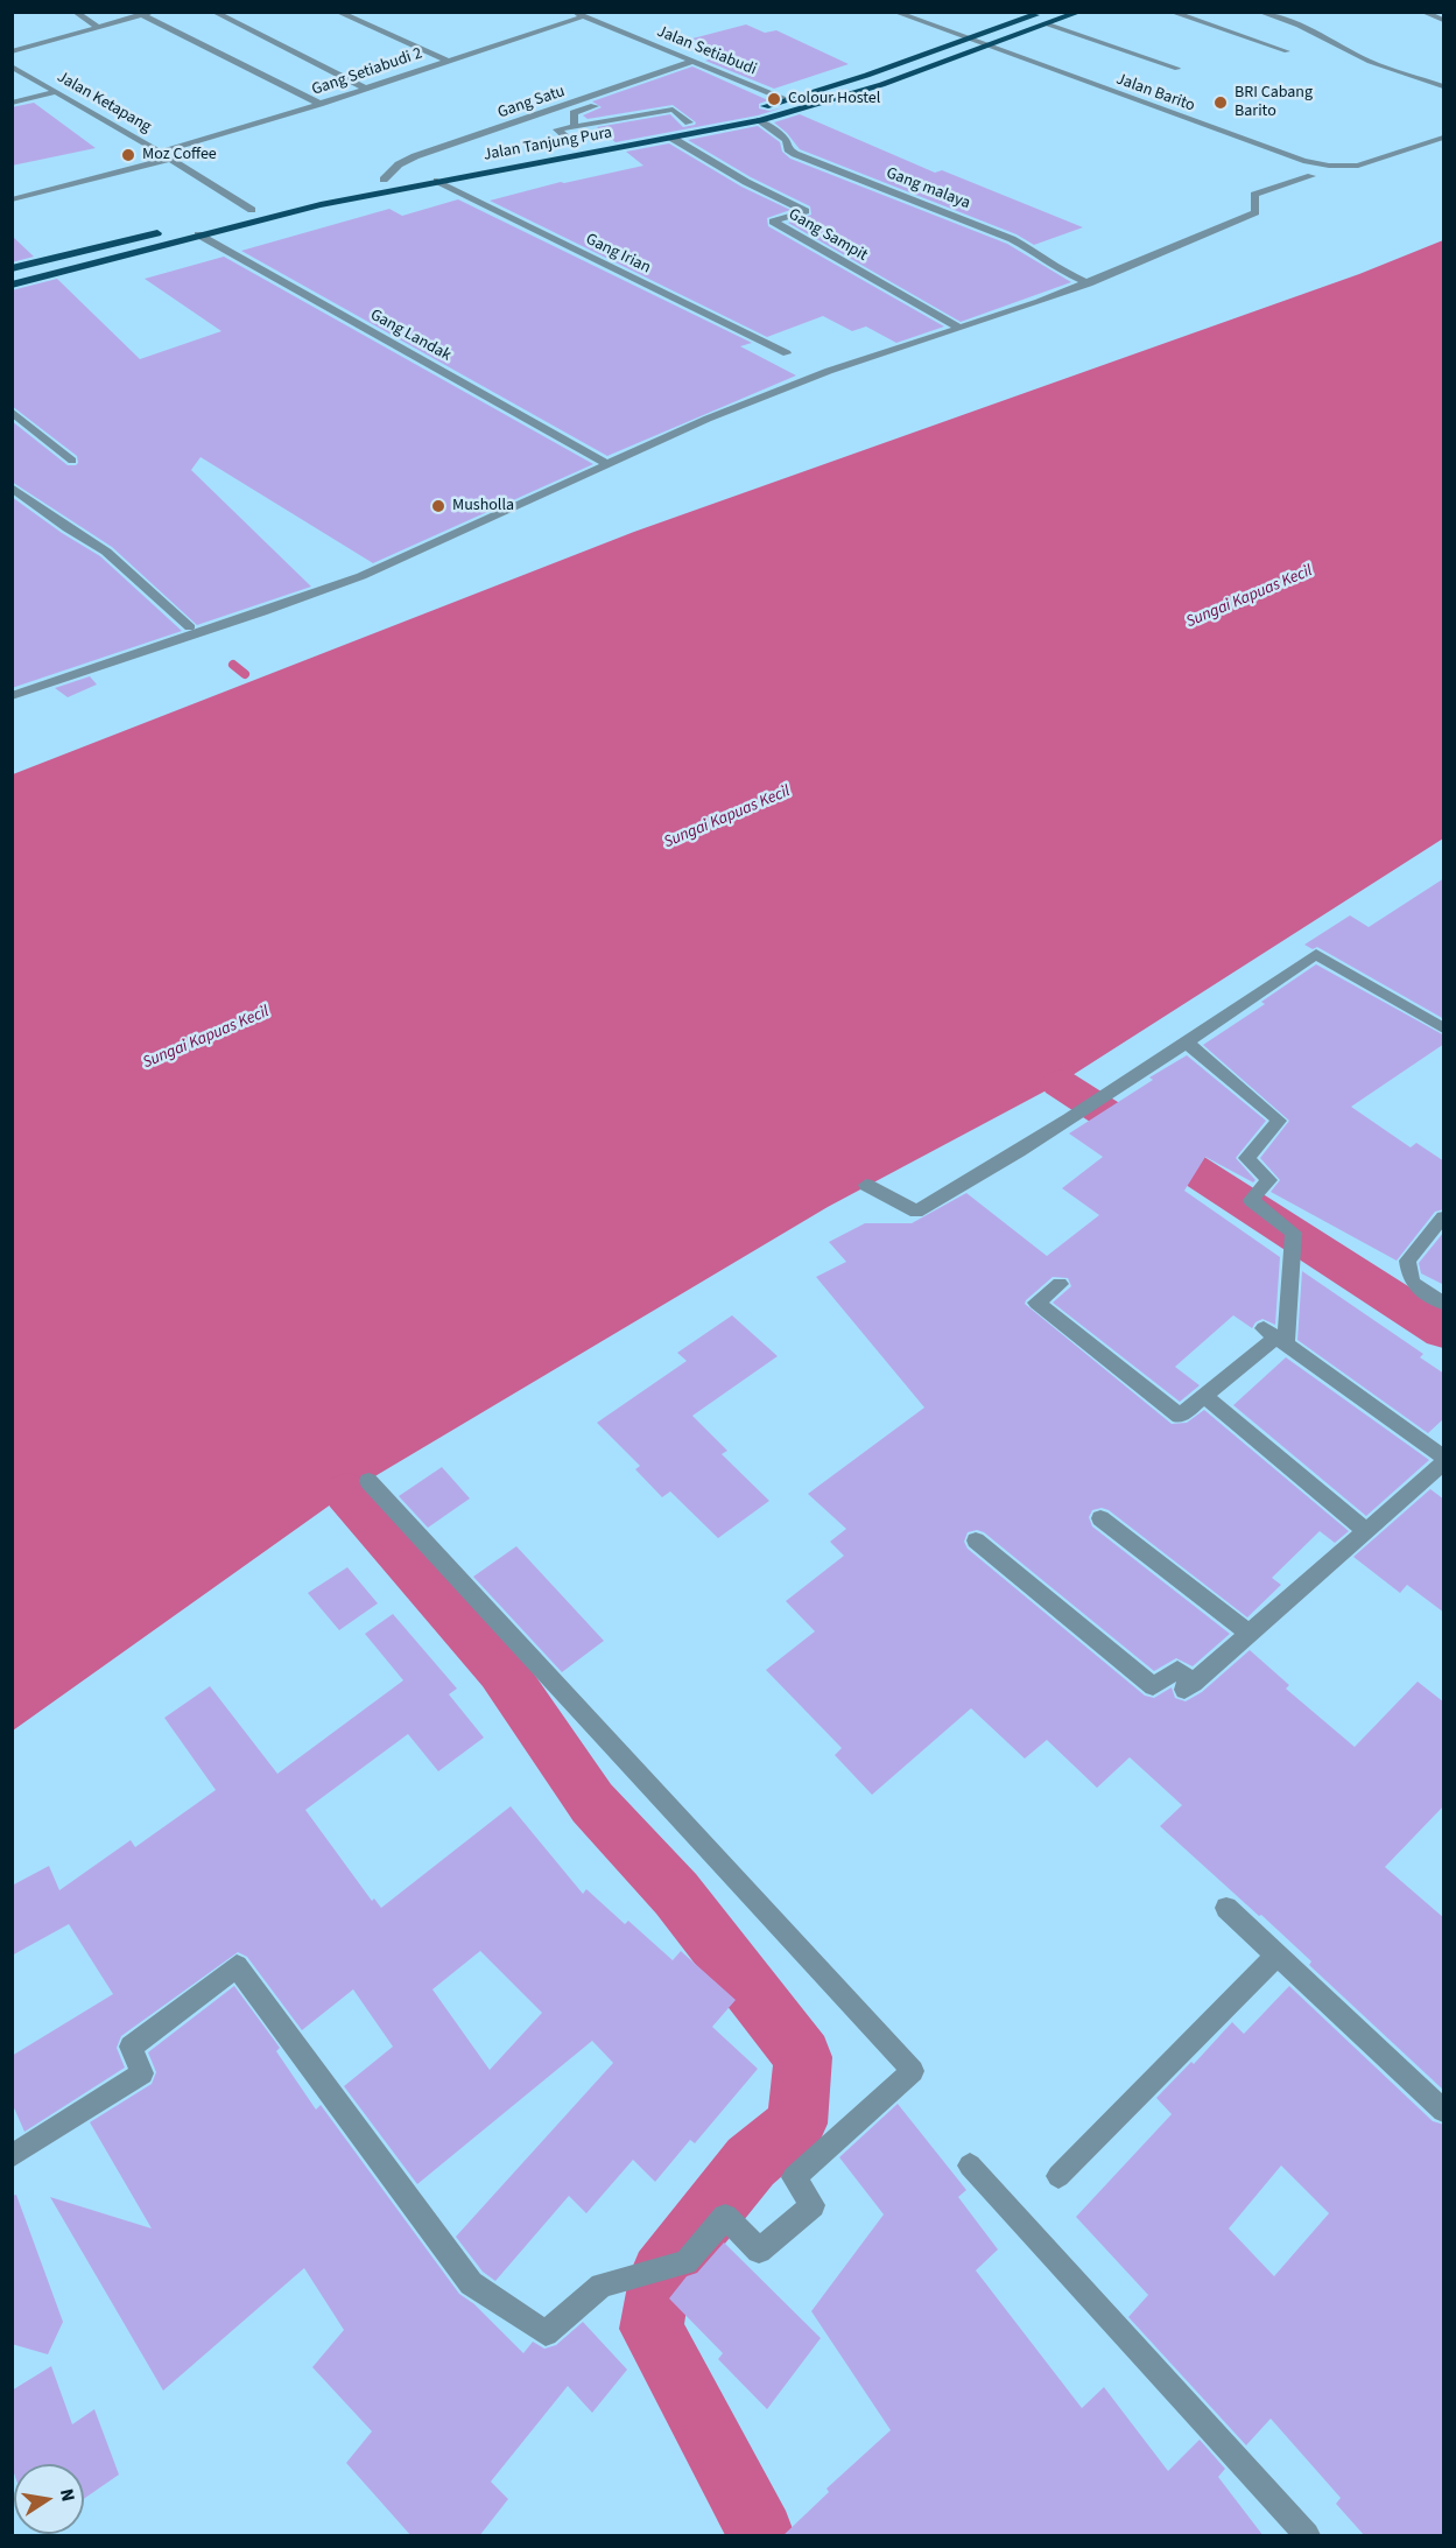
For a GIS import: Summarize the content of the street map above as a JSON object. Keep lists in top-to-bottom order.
{
  "streets": {
    "highway": ["Jalan Tanjung Pura"],
    "street": [
      "Jalan Setiabudi",
      "Gang Setiabudi 2",
      "Jalan Barito",
      "Jalan Ketapang",
      "Gang Satu",
      "Gang malaya",
      "Gang Sampit",
      "Gang Irian",
      "Gang Landak"
    ]
  },
  "crossings": [
    ["Jalan Setiabudi", "Gang Setiabudi 2"],
    ["Jalan Setiabudi", "Gang Satu"],
    ["Gang Setiabudi 2", "Jalan Ketapang"],
    ["Jalan Barito", "Jalan Tanjung Pura"],
    ["Jalan Tanjung Pura", "Gang malaya"],
    ["Jalan Tanjung Pura", "Gang Sampit"],
    ["Jalan Tanjung Pura", "Gang Irian"],
    ["Jalan Tanjung Pura", "Gang Landak"]
  ],
  "water": ["Sungai Kapuas Kecil"],
  "places": [
    "Colour Hostel",
    "BRI Cabang Barito",
    "Moz Coffee",
    "Musholla"
  ],
  "north": "right"
}
